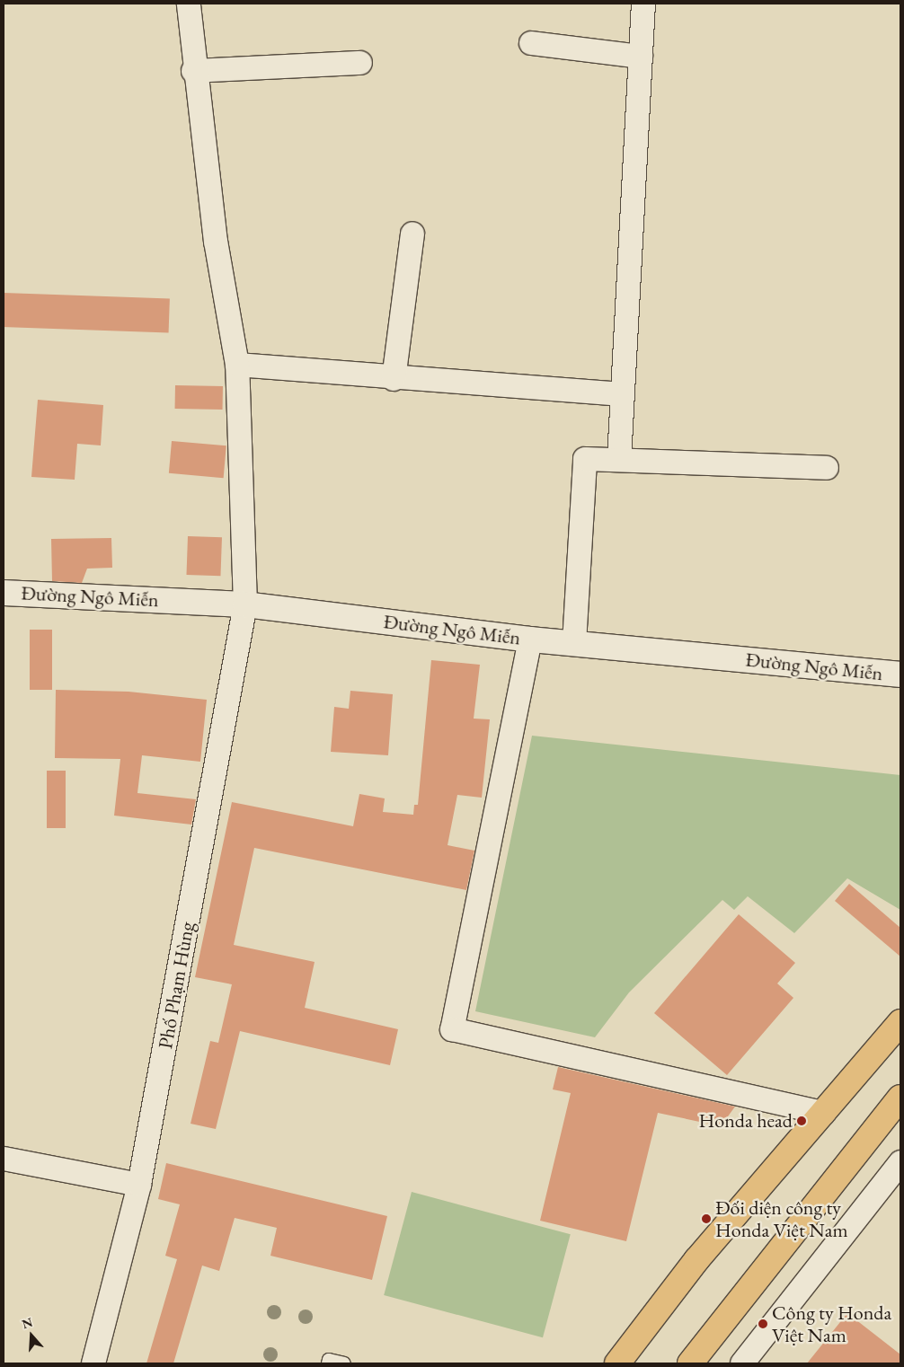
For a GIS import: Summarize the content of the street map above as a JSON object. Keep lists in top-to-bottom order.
{
  "streets": {
    "street": ["Đường Ngô Miễn", "Phố Phạm Hùng"]
  },
  "crossings": [
    ["Đường Ngô Miễn", "Phố Phạm Hùng"]
  ],
  "places": ["Honda head", "Đối diện công ty Honda Việt Nam", "Công ty Honda Việt Nam"],
  "north": "top"
}
